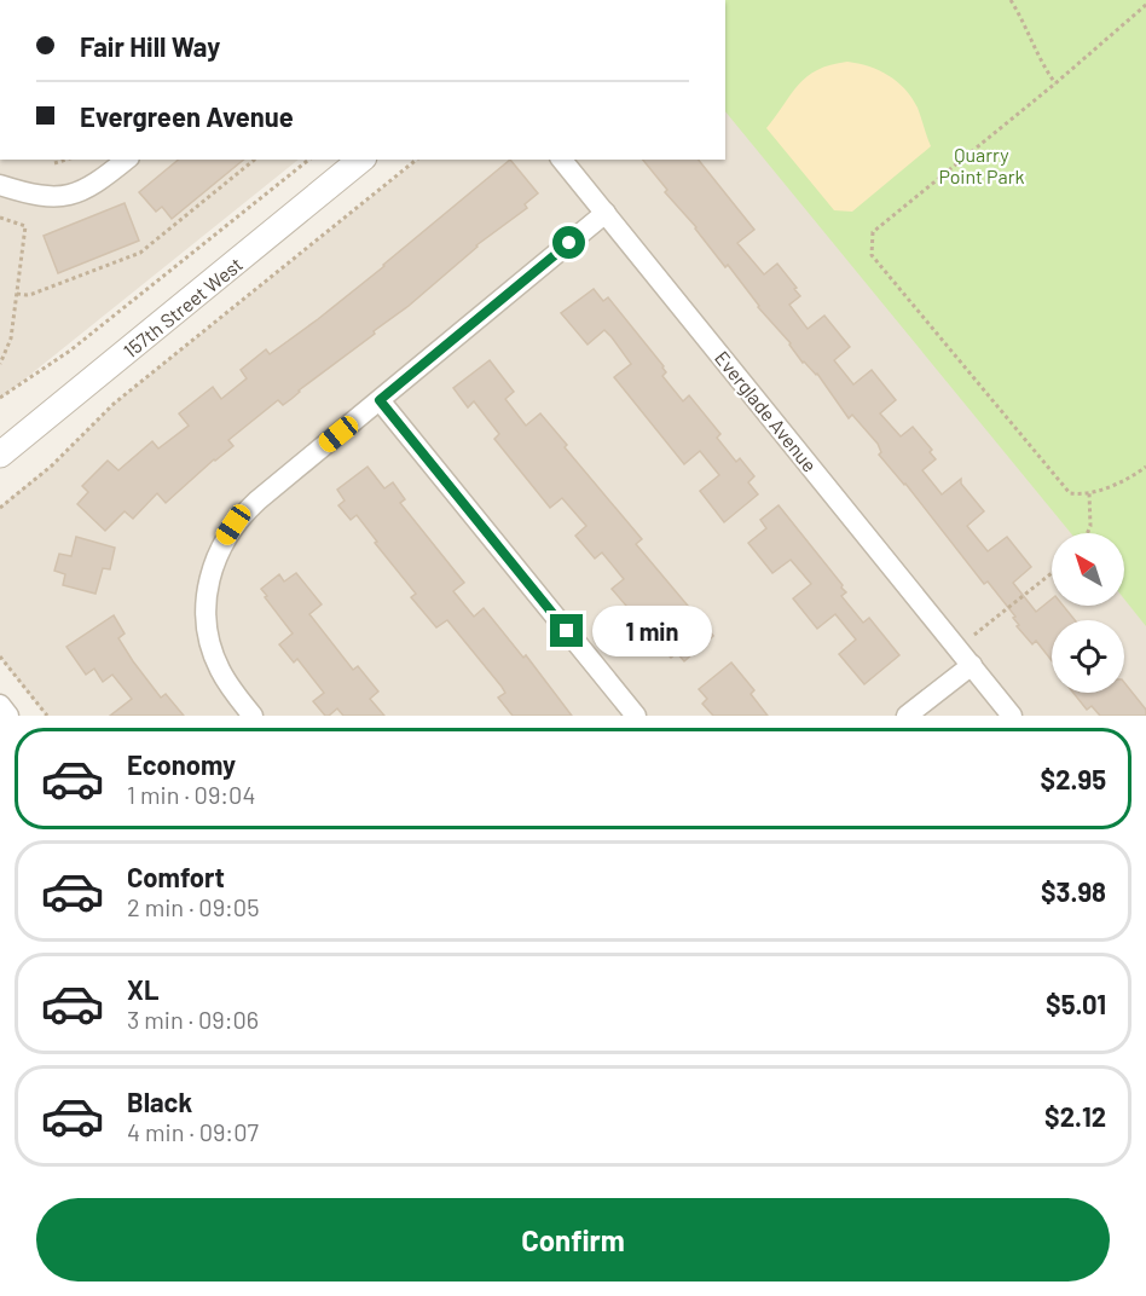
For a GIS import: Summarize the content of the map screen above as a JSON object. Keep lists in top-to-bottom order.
{
  "streets": {
    "street": ["157th Street West", "Everglade Avenue"]
  },
  "parks": ["Quarry Point Park"],
  "north": "top left",
  "page": {
    "banner": ["Fair Hill Way", "Evergreen Avenue"],
    "bubble": "1 min",
    "list": [
      {
        "name": "Economy",
        "note": "1 min · 09:04",
        "value": "$2.95"
      },
      {
        "name": "Comfort",
        "note": "2 min · 09:05",
        "value": "$3.98"
      },
      {
        "name": "XL",
        "note": "3 min · 09:06",
        "value": "$5.01"
      },
      {
        "name": "Black",
        "note": "4 min · 09:07",
        "value": "$2.12"
      }
    ],
    "buttons": "Confirm"
  }
}
